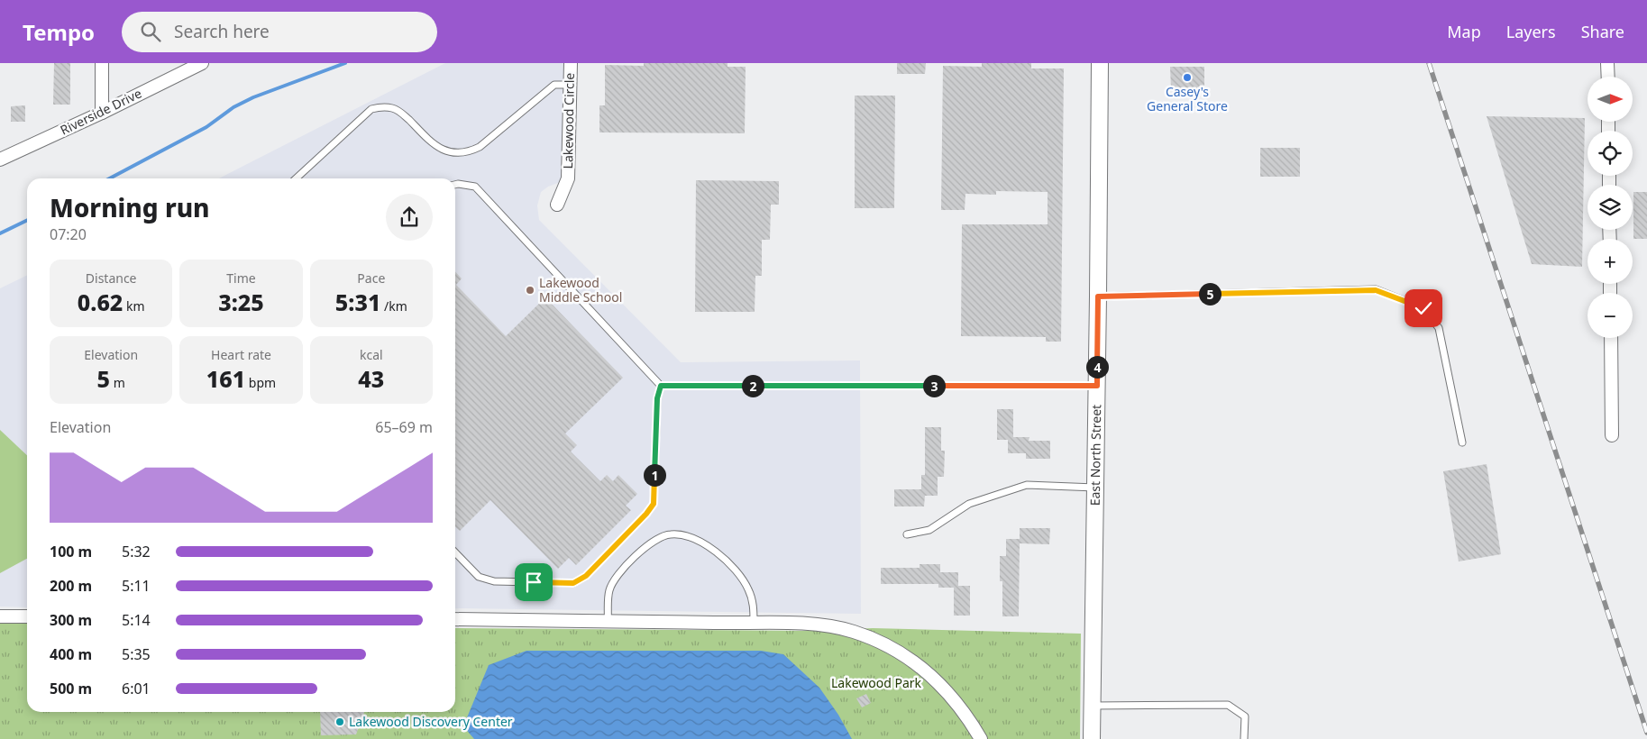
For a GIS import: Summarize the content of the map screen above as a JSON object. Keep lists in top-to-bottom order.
{
  "streets": {
    "street": ["Riverside Drive", "Lakewood Circle", "East North Street"]
  },
  "parks": ["Lakewood Park"],
  "places": ["Casey's General Store", "Lakewood Middle School", "Lakewood Discovery Center"],
  "north": "right",
  "page": {
    "header": "Tempo",
    "search": "Search here",
    "nav": ["Map", "Layers", "Share"],
    "map_buttons": ["+", "−"],
    "heading": ["Morning run", "07:20"],
    "stats": [
      ["Distance", "0.62 km"],
      ["Time", "3:25"],
      ["Pace", "5:31 /km"],
      ["Elevation", "5 m"],
      ["Heart rate", "161 bpm"],
      ["kcal", "43"]
    ],
    "pins": [
      "5",
      "4",
      "2",
      "3",
      "1"
    ],
    "chart": ["Elevation", "65–69 m"],
    "list": [
      {
        "name": "100 m",
        "note": "5:32"
      },
      {
        "name": "200 m",
        "note": "5:11"
      },
      {
        "name": "300 m",
        "note": "5:14"
      },
      {
        "name": "400 m",
        "note": "5:35"
      },
      {
        "name": "500 m",
        "note": "6:01"
      }
    ]
  }
}
